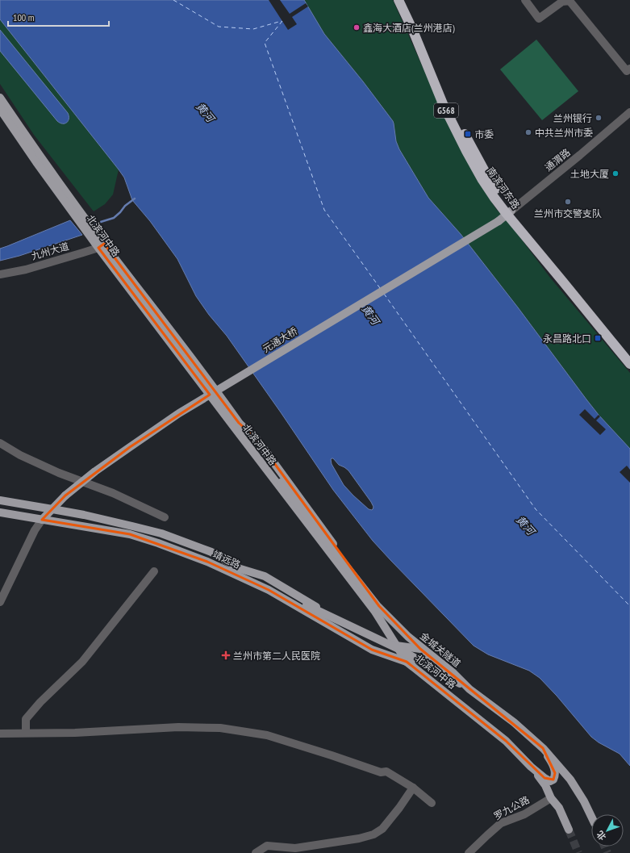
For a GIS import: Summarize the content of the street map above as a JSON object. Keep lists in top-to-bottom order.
{
  "streets": {
    "highway": ["G568", "南滨河东路"],
    "main road": [
      "北滨河中路",
      "元通大桥",
      "靖远路",
      "金城关隧道"
    ],
    "street": ["通渭路", "九州大道", "罗九公路"]
  },
  "crossings": [
    ["通渭路", "南滨河东路"],
    ["通渭路", "元通大桥"],
    ["南滨河东路", "元通大桥"],
    ["北滨河中路", "九州大道"],
    ["北滨河中路", "靖远路"],
    ["北滨河中路", "金城关隧道"],
    ["元通大桥", "靖远路"]
  ],
  "water": ["黄河"],
  "places": {
    "other": [
      "鑫海大酒店(兰州港店)",
      "兰州银行",
      "中共兰州市委",
      "土地大厦",
      "兰州市交警支队"
    ],
    "transit": ["市委", "永昌路北口"],
    "health": ["兰州市第二人民医院"]
  },
  "scale_bar": "100 m",
  "north": "bottom left"
}
